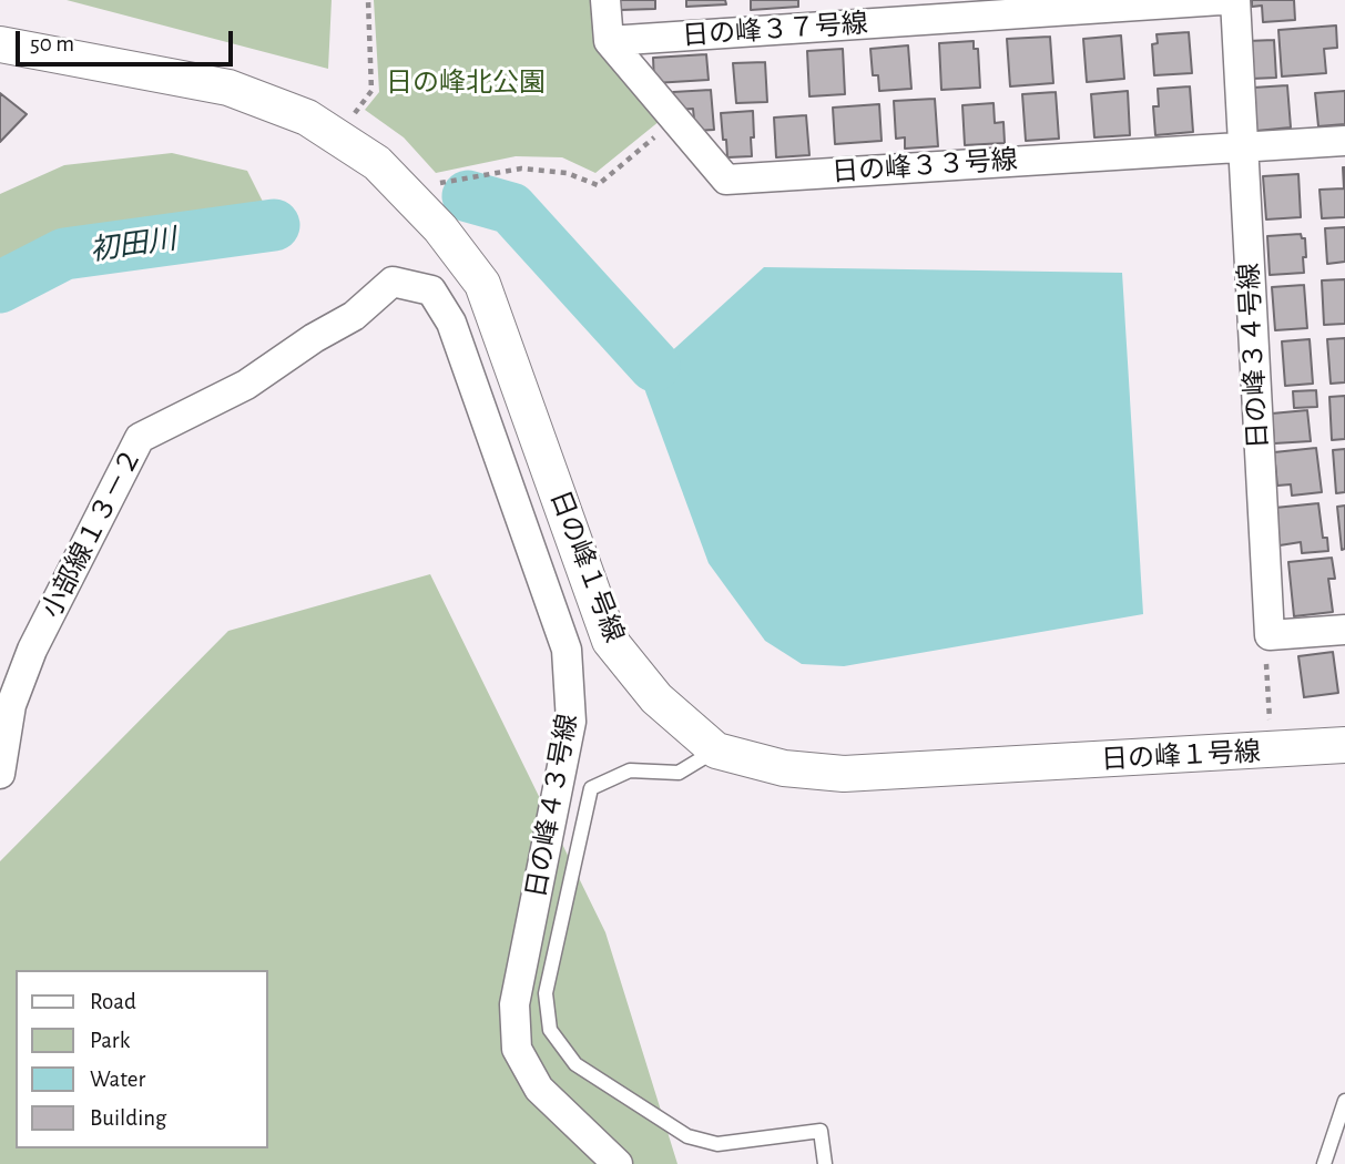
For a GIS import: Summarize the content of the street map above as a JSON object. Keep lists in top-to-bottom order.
{
  "streets": {
    "street": [
      "日の峰３７号線",
      "日の峰３３号線",
      "日の峰３４号線",
      "小部線１３－２",
      "日の峰１号線",
      "日の峰４３号線"
    ]
  },
  "crossings": [
    ["日の峰３７号線", "日の峰３３号線"],
    ["日の峰３３号線", "日の峰３４号線"],
    ["小部線１３－２", "日の峰４３号線"]
  ],
  "water": ["初田川"],
  "parks": ["日の峰北公園"],
  "legend": [
    "Road",
    "Park",
    "Water",
    "Building"
  ],
  "scale_bar": "50 m"
}
